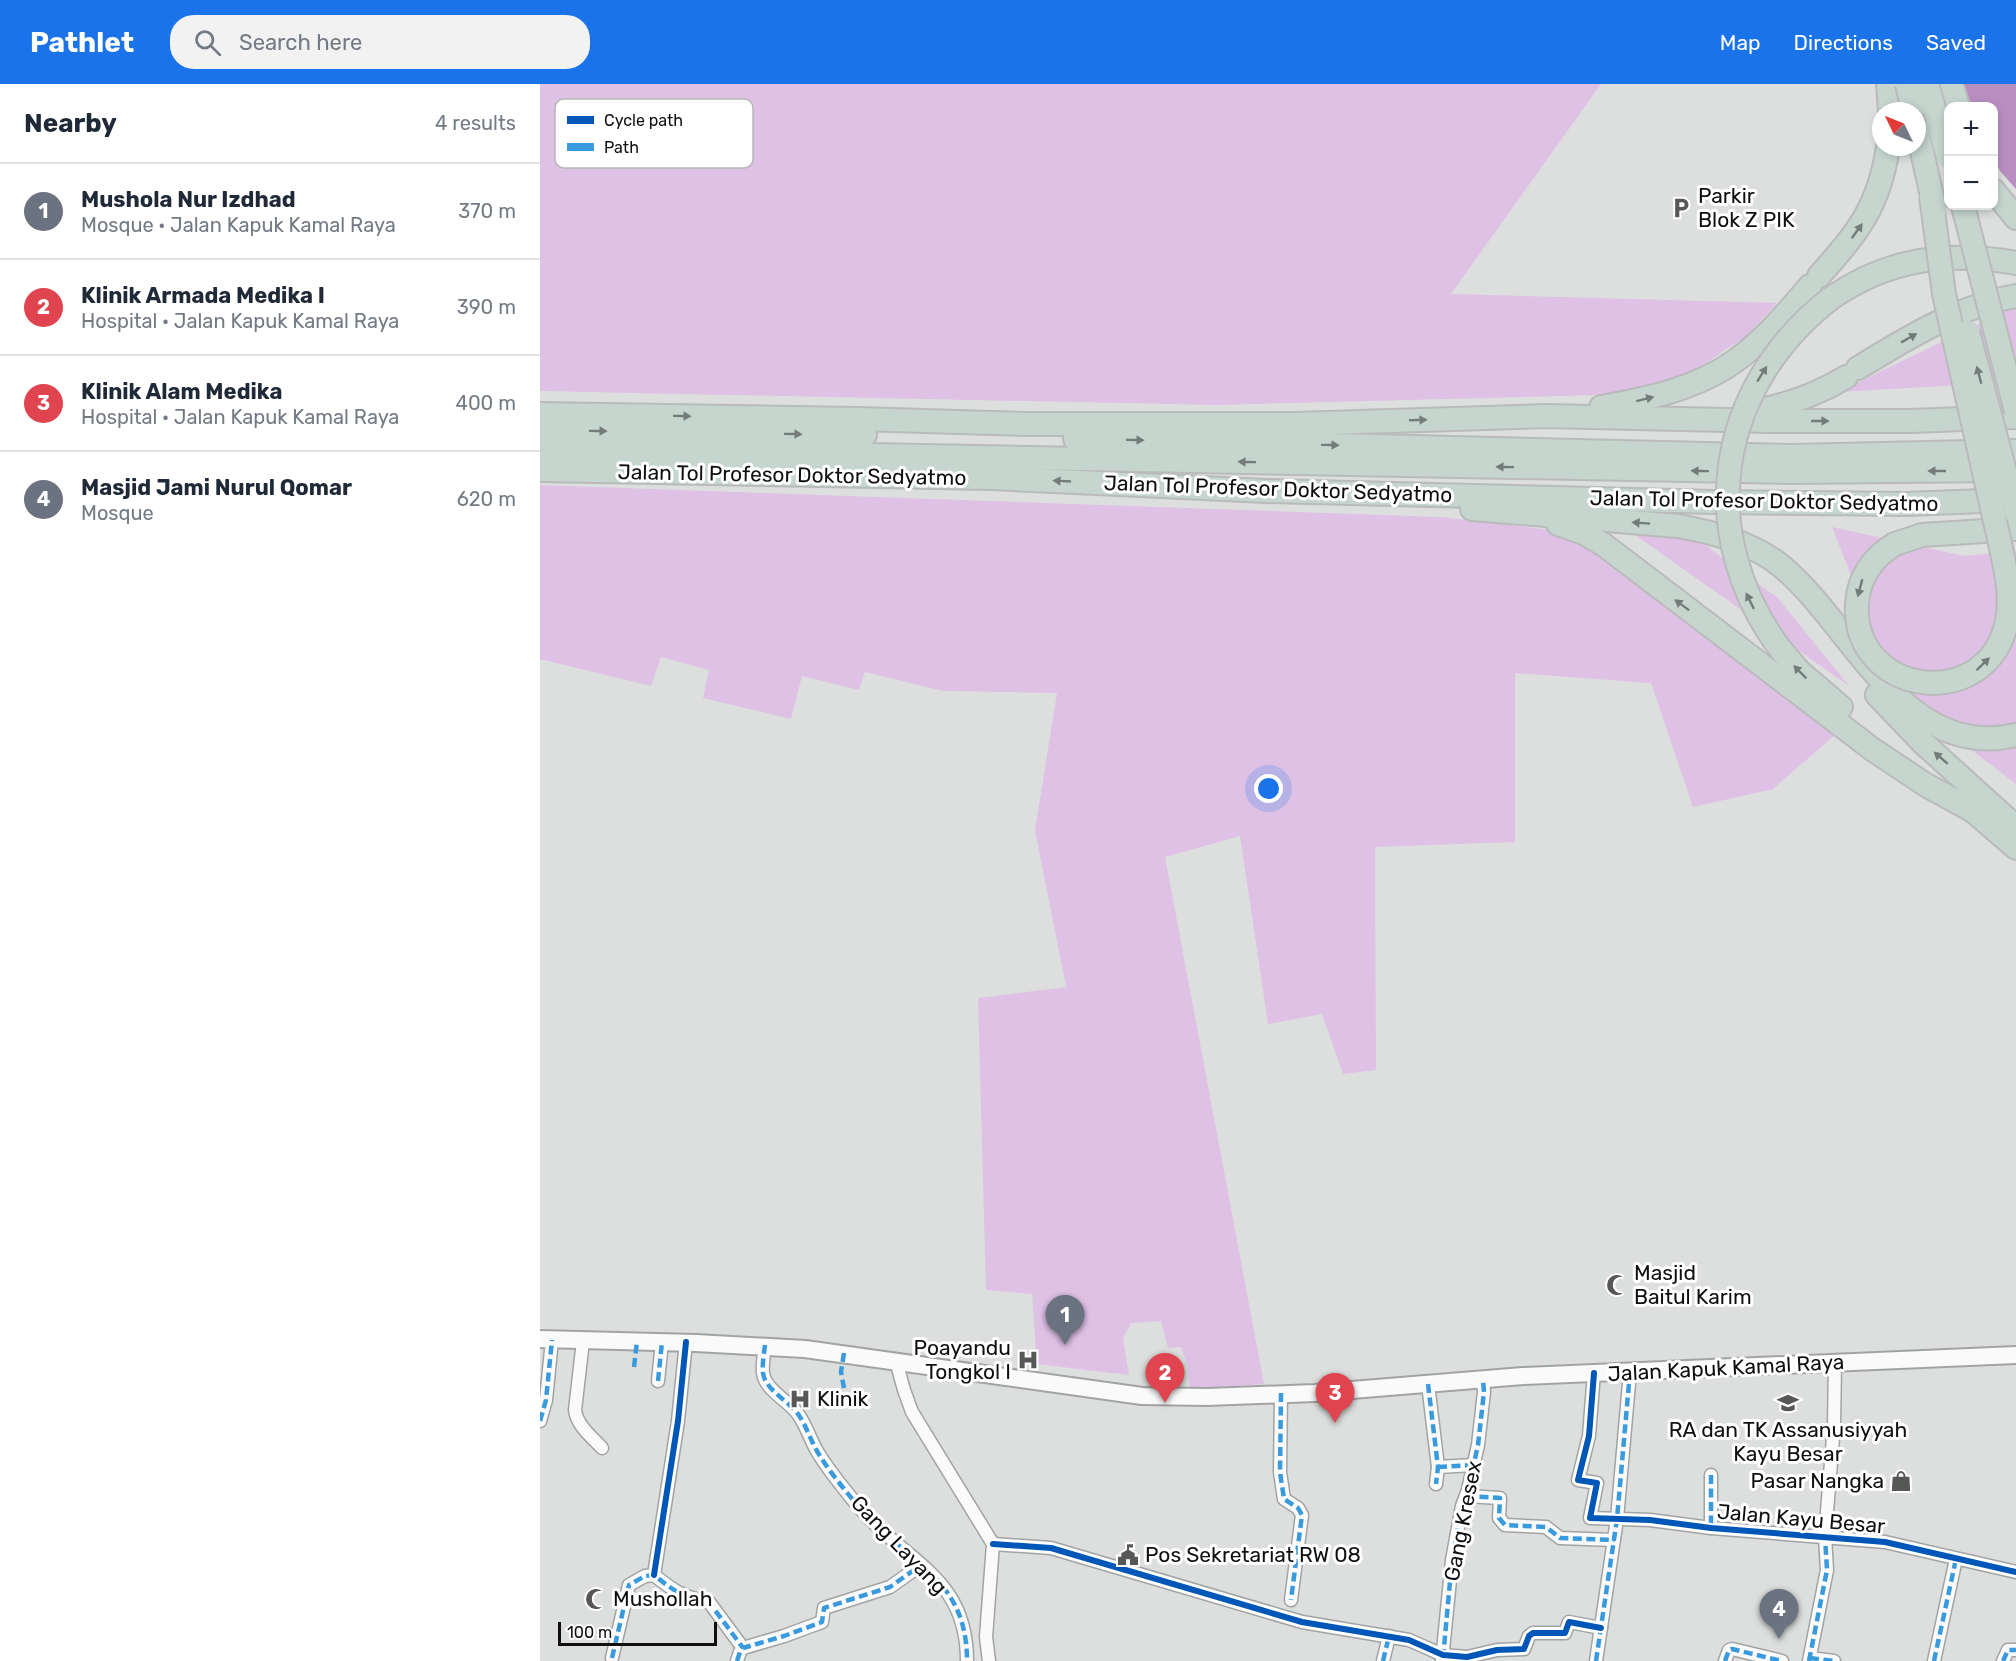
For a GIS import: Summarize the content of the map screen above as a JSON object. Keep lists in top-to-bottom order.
{
  "streets": {
    "highway": ["Jalan Tol Profesor Doktor Sedyatmo"],
    "main road": ["Jalan Kapuk Kamal Raya"],
    "street": ["Jalan Kayu Besar", "Gang Kresex", "Gang Layang"]
  },
  "crossings": [
    ["Jalan Kapuk Kamal Raya", "Jalan Kayu Besar"],
    ["Jalan Kapuk Kamal Raya", "Gang Kresex"],
    ["Jalan Kapuk Kamal Raya", "Gang Layang"]
  ],
  "places": {
    "parking": ["Parkir Blok Z PIK"],
    "mosque": ["Masjid Baitul Karim", "Mushollah"],
    "hospital": ["Poayandu Tongkol I", "Klinik"],
    "school or university": ["RA dan TK Assanusiyyah Kayu Besar"],
    "shop": ["Pasar Nangka"],
    "public building": ["Pos Sekretariat RW 08"]
  },
  "legend": ["Cycle path", "Path"],
  "scale_bar": "100 m",
  "north": "top left",
  "page": {
    "header": "Pathlet",
    "search": "Search here",
    "nav": ["Map", "Directions", "Saved"],
    "heading": ["Nearby", "4 results"],
    "map_buttons": ["+", "−"],
    "list": [
      {
        "mark": "1",
        "name": "Mushola Nur Izdhad",
        "note": "Mosque · Jalan Kapuk Kamal Raya",
        "value": "370 m"
      },
      {
        "mark": "2",
        "name": "Klinik Armada Medika I",
        "note": "Hospital · Jalan Kapuk Kamal Raya",
        "value": "390 m"
      },
      {
        "mark": "3",
        "name": "Klinik Alam Medika",
        "note": "Hospital · Jalan Kapuk Kamal Raya",
        "value": "400 m"
      },
      {
        "mark": "4",
        "name": "Masjid Jami Nurul Qomar",
        "note": "Mosque",
        "value": "620 m"
      }
    ],
    "pins": [
      "1",
      "2",
      "3",
      "4"
    ],
    "scale": "100 m"
  }
}
